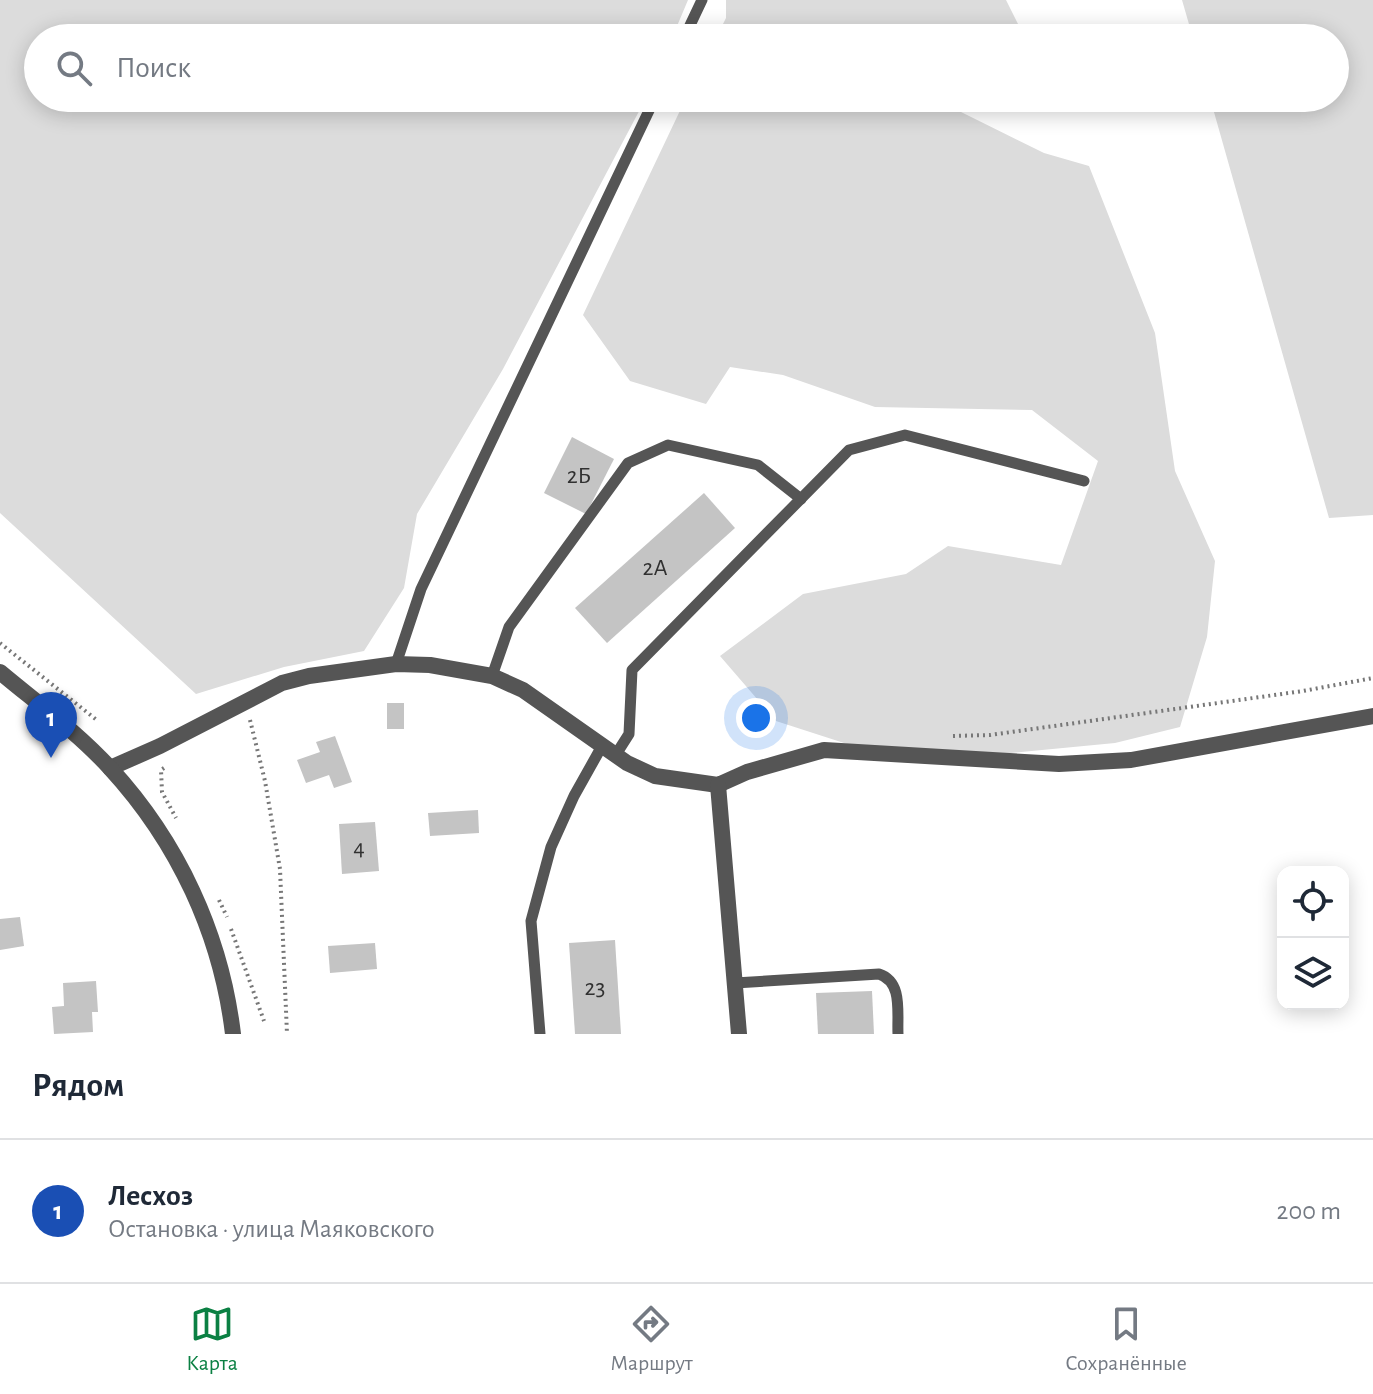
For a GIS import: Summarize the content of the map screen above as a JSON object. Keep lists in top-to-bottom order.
{
  "house_numbers": [
    "2Б",
    "2А",
    "4",
    "23"
  ],
  "page": {
    "search": "Поиск",
    "pins": "1",
    "heading": "Рядом",
    "list": [
      {
        "mark": "1",
        "name": "Лесхоз",
        "note": "Остановка · улица Маяковского",
        "value": "200 m"
      }
    ],
    "nav": ["Карта", "Маршрут", "Сохранённые"]
  }
}
